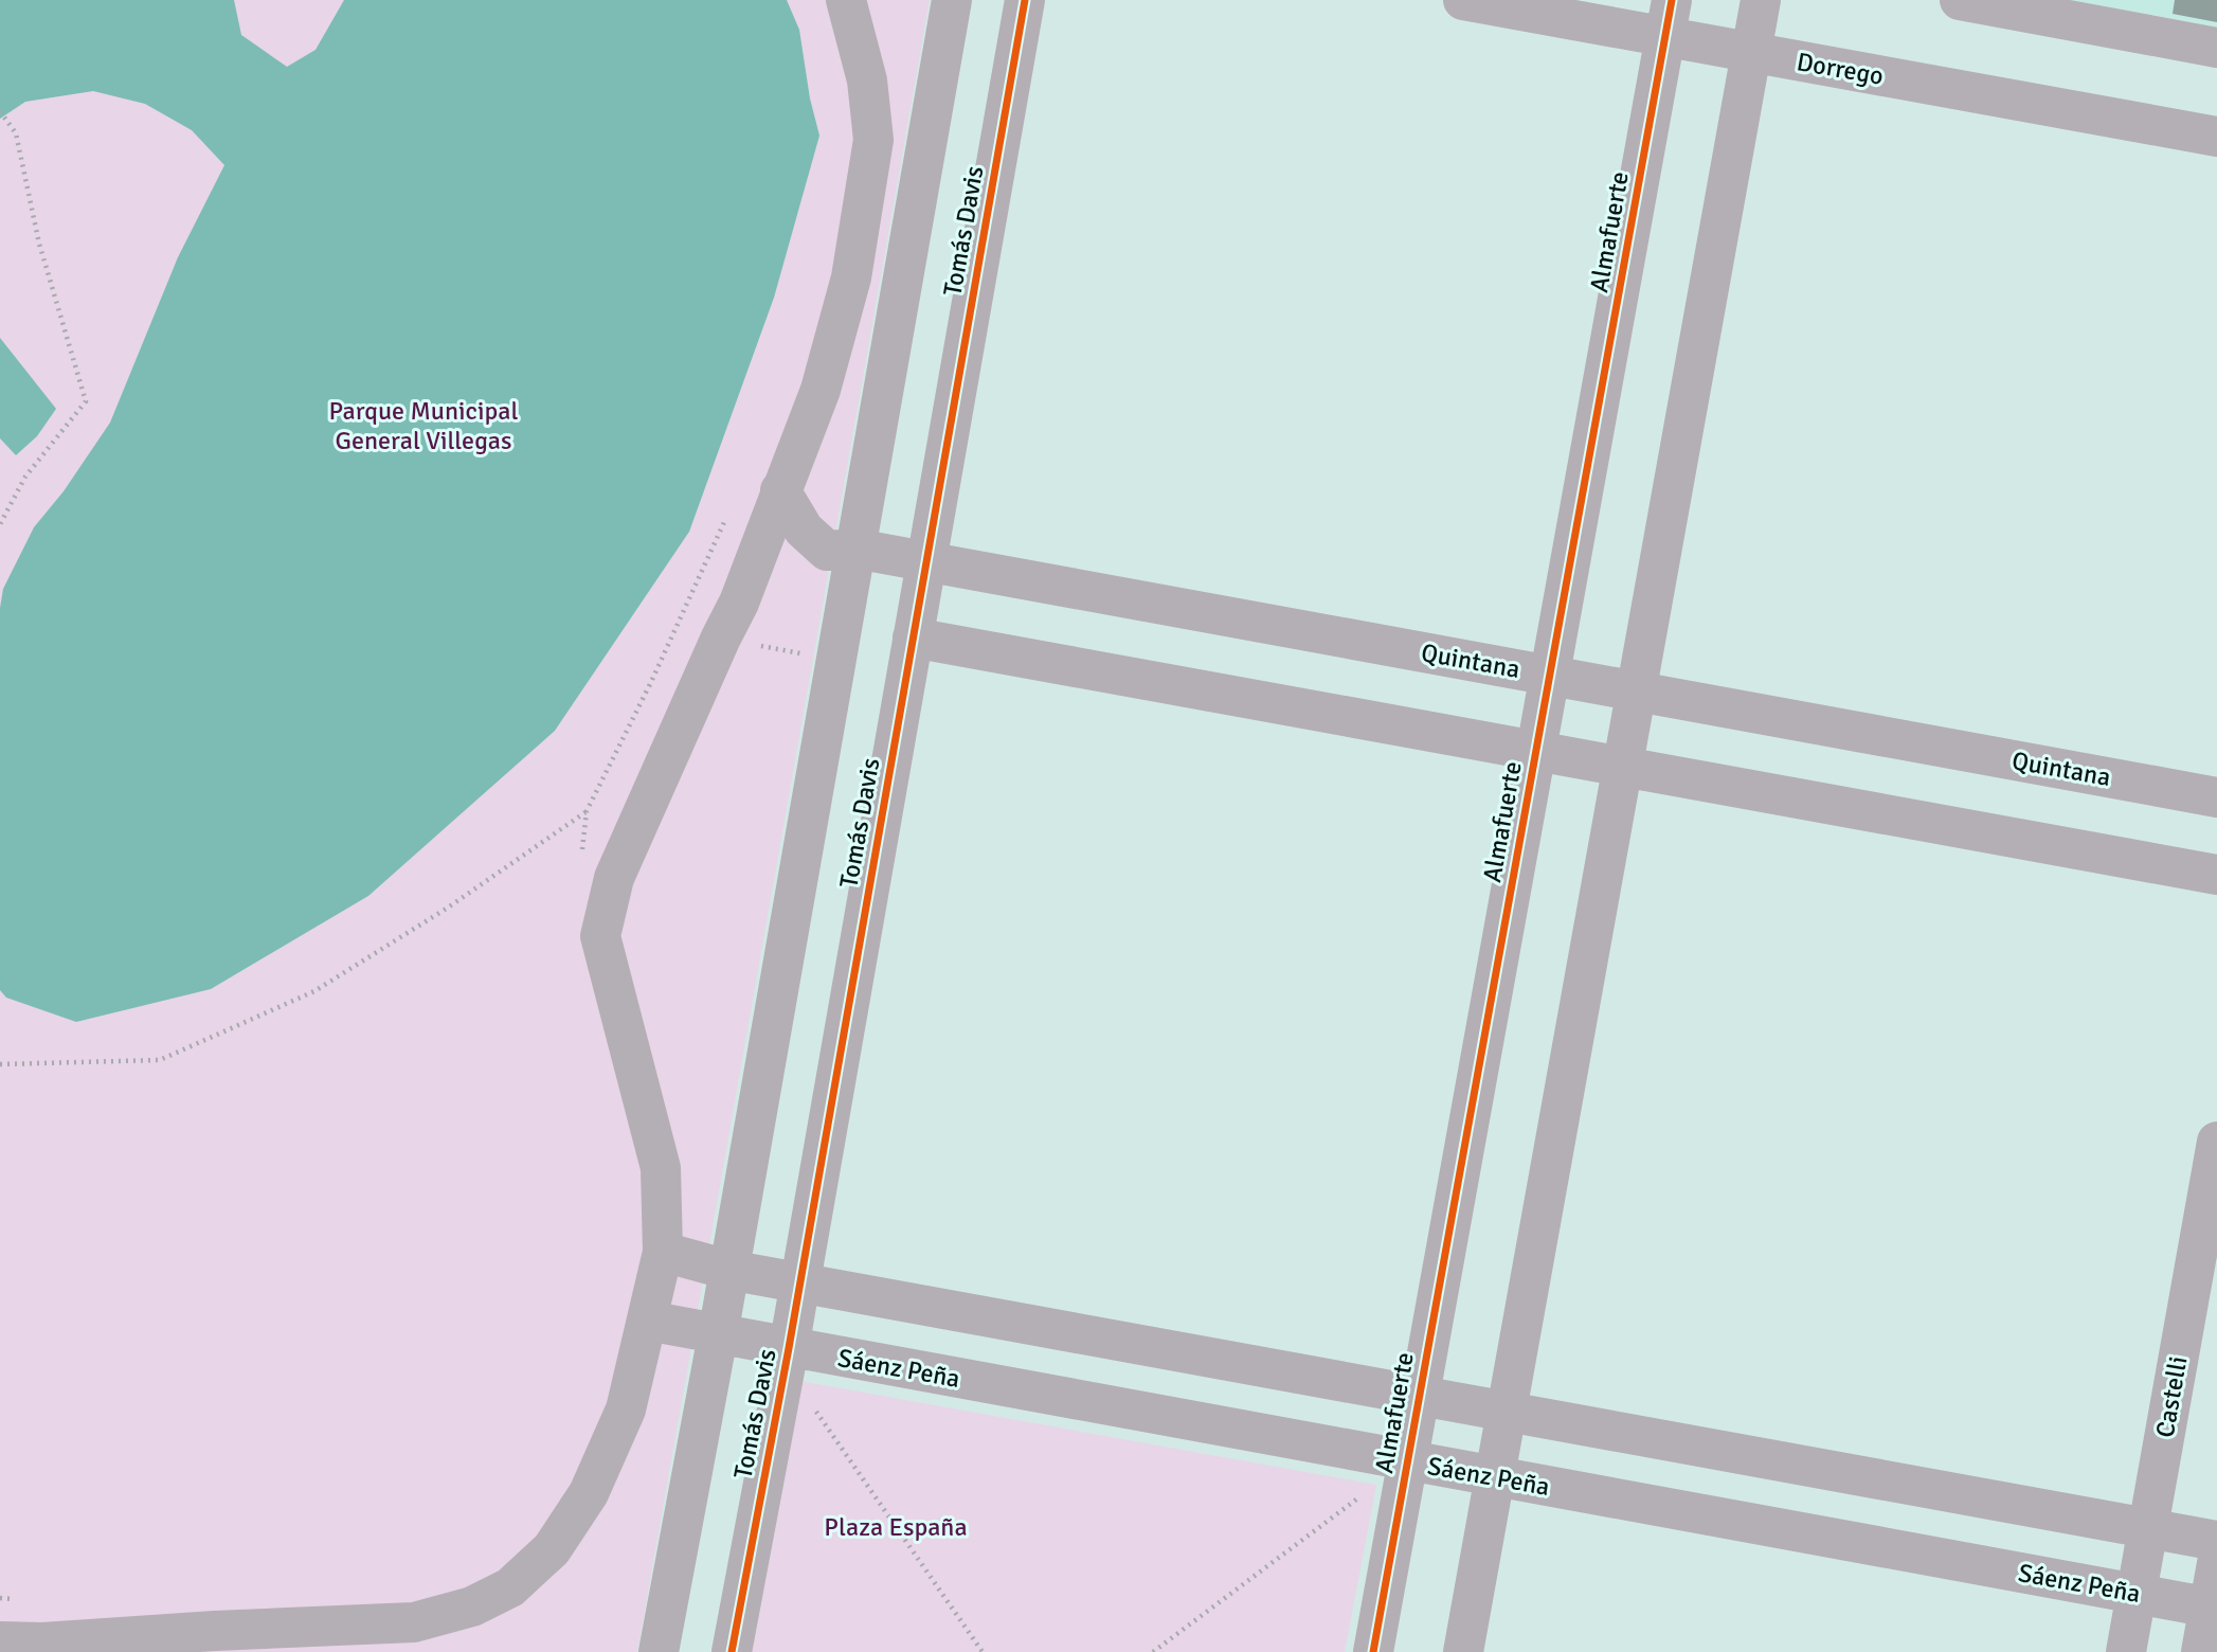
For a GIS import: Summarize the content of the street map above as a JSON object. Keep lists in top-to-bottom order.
{
  "streets": {
    "street": [
      "Dorrego",
      "Tomás Davis",
      "Almafuerte",
      "Quintana",
      "Sáenz Peña",
      "Castelli"
    ]
  },
  "crossings": [
    ["Dorrego", "Almafuerte"],
    ["Tomás Davis", "Quintana"],
    ["Tomás Davis", "Sáenz Peña"],
    ["Almafuerte", "Quintana"],
    ["Almafuerte", "Sáenz Peña"],
    ["Sáenz Peña", "Castelli"]
  ],
  "parks": ["Parque Municipal General Villegas", "Plaza España"]
}
